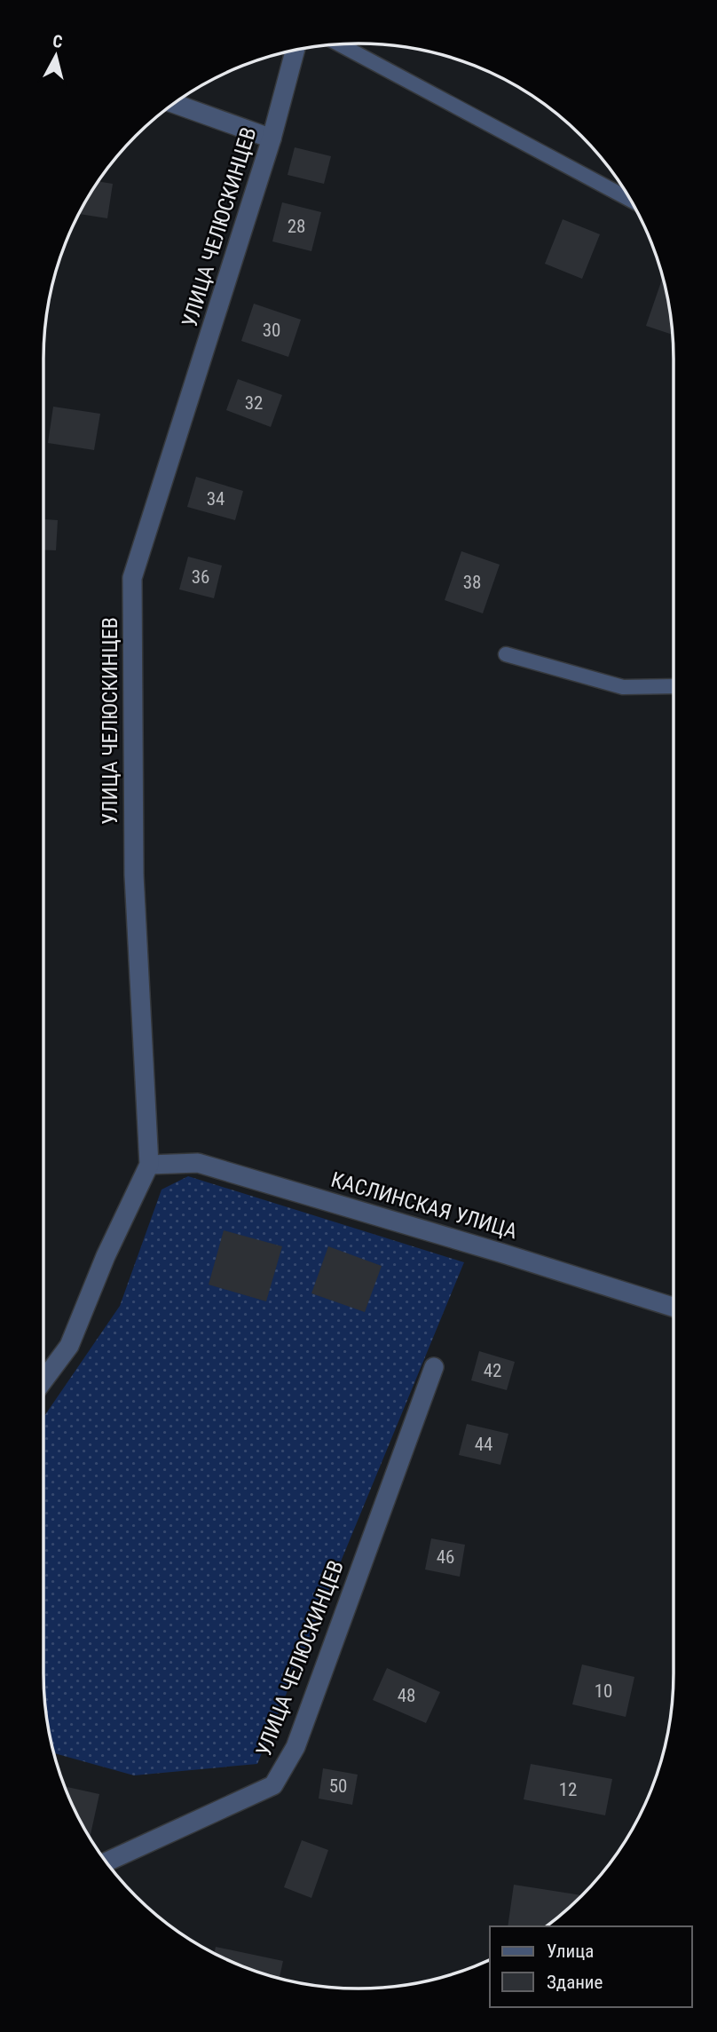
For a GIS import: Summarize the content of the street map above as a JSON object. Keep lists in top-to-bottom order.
{
  "streets": {
    "street": ["УЛИЦА ЧЕЛЮСКИНЦЕВ", "КАСЛИНСКАЯ УЛИЦА"]
  },
  "crossings": [
    ["УЛИЦА ЧЕЛЮСКИНЦЕВ", "КАСЛИНСКАЯ УЛИЦА"]
  ],
  "house_numbers": [
    "28",
    "30",
    "32",
    "34",
    "36",
    "38",
    "42",
    "44",
    "46",
    "10",
    "48",
    "50",
    "12"
  ],
  "legend": ["Улица", "Здание"],
  "north": "top"
}
